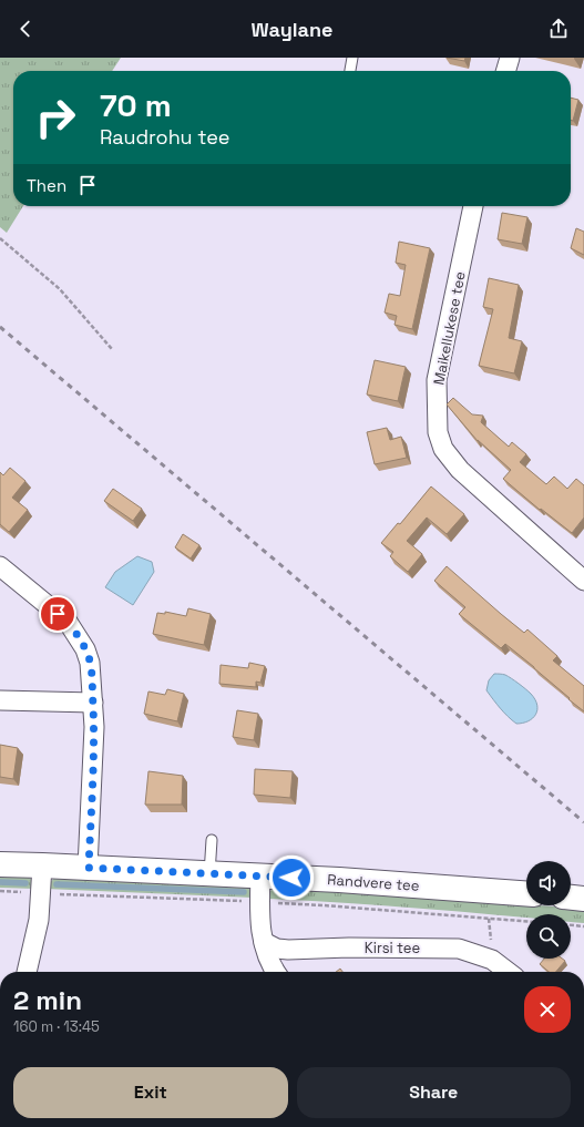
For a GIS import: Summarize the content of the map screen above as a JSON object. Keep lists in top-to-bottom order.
{
  "streets": {
    "street": ["Maikellukese tee", "Randvere tee", "Kirsi tee"]
  },
  "page": {
    "header": "Waylane",
    "turn": ["70 m", "Raudrohu tee"],
    "then": "Then",
    "heading": ["2 min", "160 m · 13:45"],
    "buttons": ["Exit", "Share"]
  }
}
